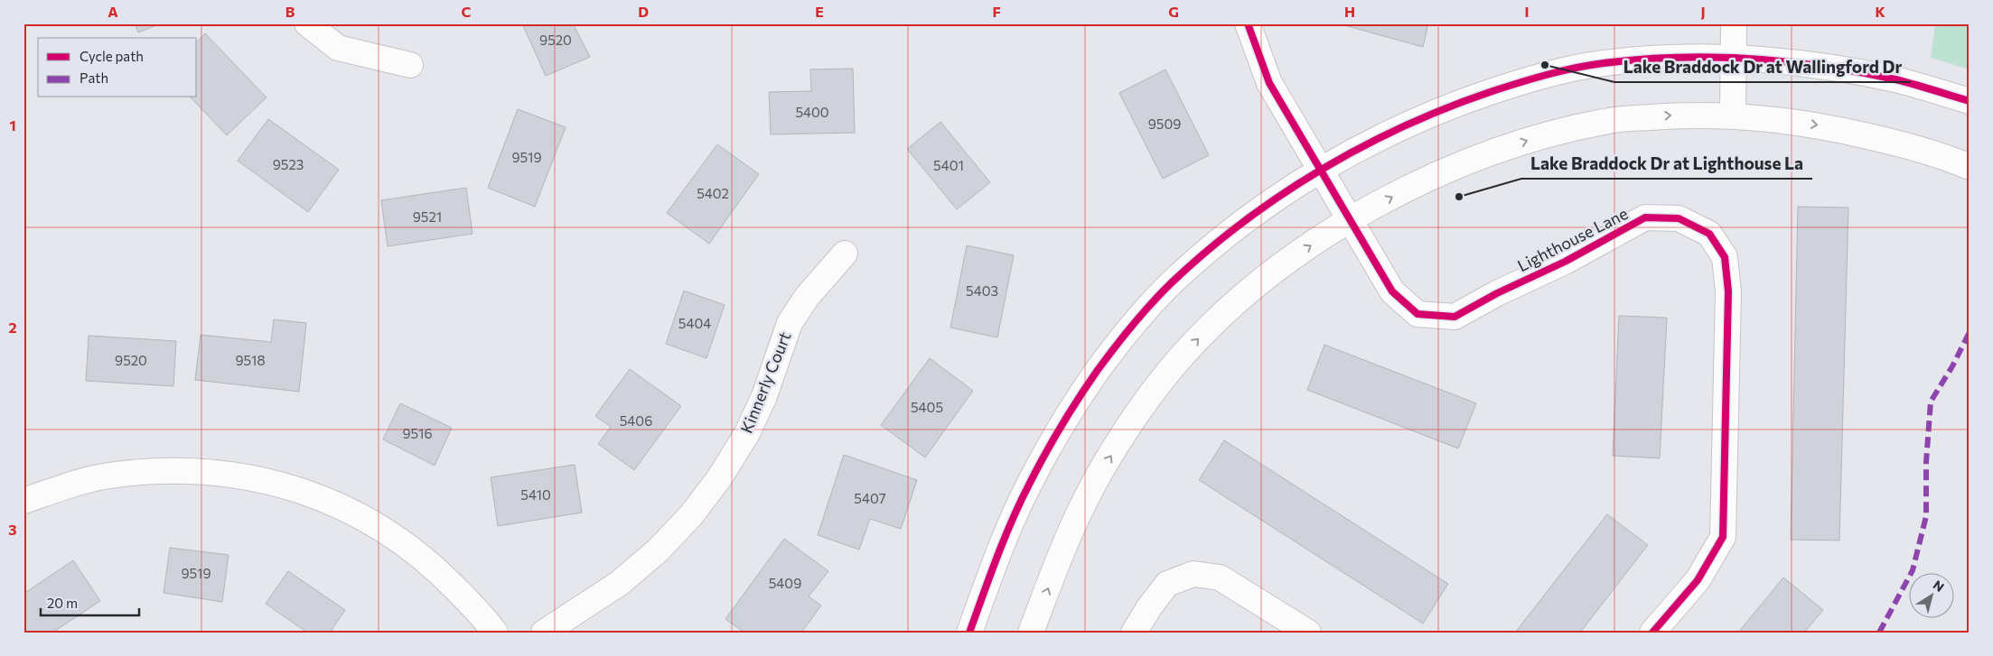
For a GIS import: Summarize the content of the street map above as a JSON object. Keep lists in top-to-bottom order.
{
  "streets": {
    "street": ["Lighthouse Lane", "Kinnerly Court"]
  },
  "places": ["Lake Braddock Dr at Wallingford Dr", "Lake Braddock Dr at Lighthouse La"],
  "house_numbers": [
    "9520",
    "5400",
    "9509",
    "9519",
    "9523",
    "5401",
    "5402",
    "9521",
    "5403",
    "5404",
    "9520",
    "9518",
    "5405",
    "5406",
    "9516",
    "5410",
    "5407",
    "9519",
    "5409"
  ],
  "legend": ["Cycle path", "Path"],
  "scale_bar": "20 m",
  "north": "top right",
  "grid": {
    "columns": [
      "A",
      "B",
      "C",
      "D",
      "E",
      "F",
      "G",
      "H",
      "I",
      "J",
      "K"
    ],
    "rows": ["1", "2", "3"]
  }
}
